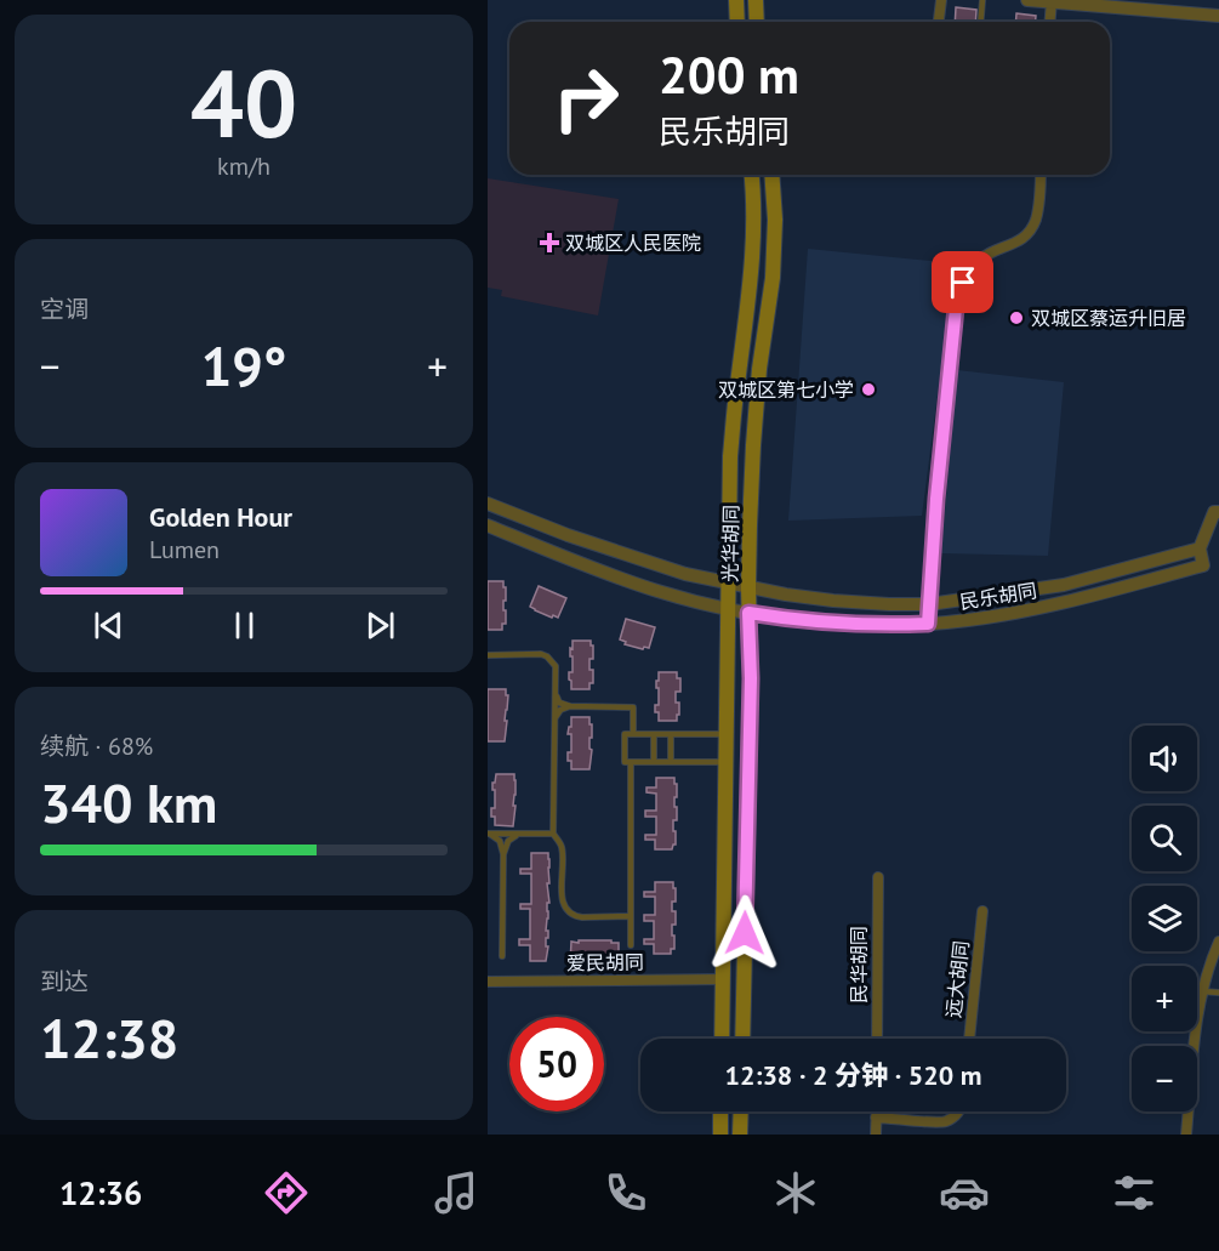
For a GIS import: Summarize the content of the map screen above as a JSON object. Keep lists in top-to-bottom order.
{
  "streets": {
    "main road": ["光华胡同"],
    "street": [
      "民乐胡同",
      "爱民胡同",
      "民华胡同",
      "远大胡同"
    ]
  },
  "crossings": [
    ["光华胡同", "民乐胡同"],
    ["光华胡同", "爱民胡同"]
  ],
  "places": {
    "health": ["双城区人民医院"],
    "other": ["双城区蔡运升旧居", "双城区第七小学"]
  },
  "page": {
    "tile": [
      ["40", "km/h"],
      "空调",
      ["续航 · 68%", "340 km"],
      ["到达", "12:38"]
    ],
    "turn": ["200 m", "民乐胡同"],
    "heat": ["−", "19°", "+"],
    "song": ["Golden Hour", "Lumen"],
    "map_buttons": ["+", "−"],
    "limit": "50",
    "trip": "12:38 · 2 分钟 · 520 m",
    "tabs": "12:36"
  }
}
